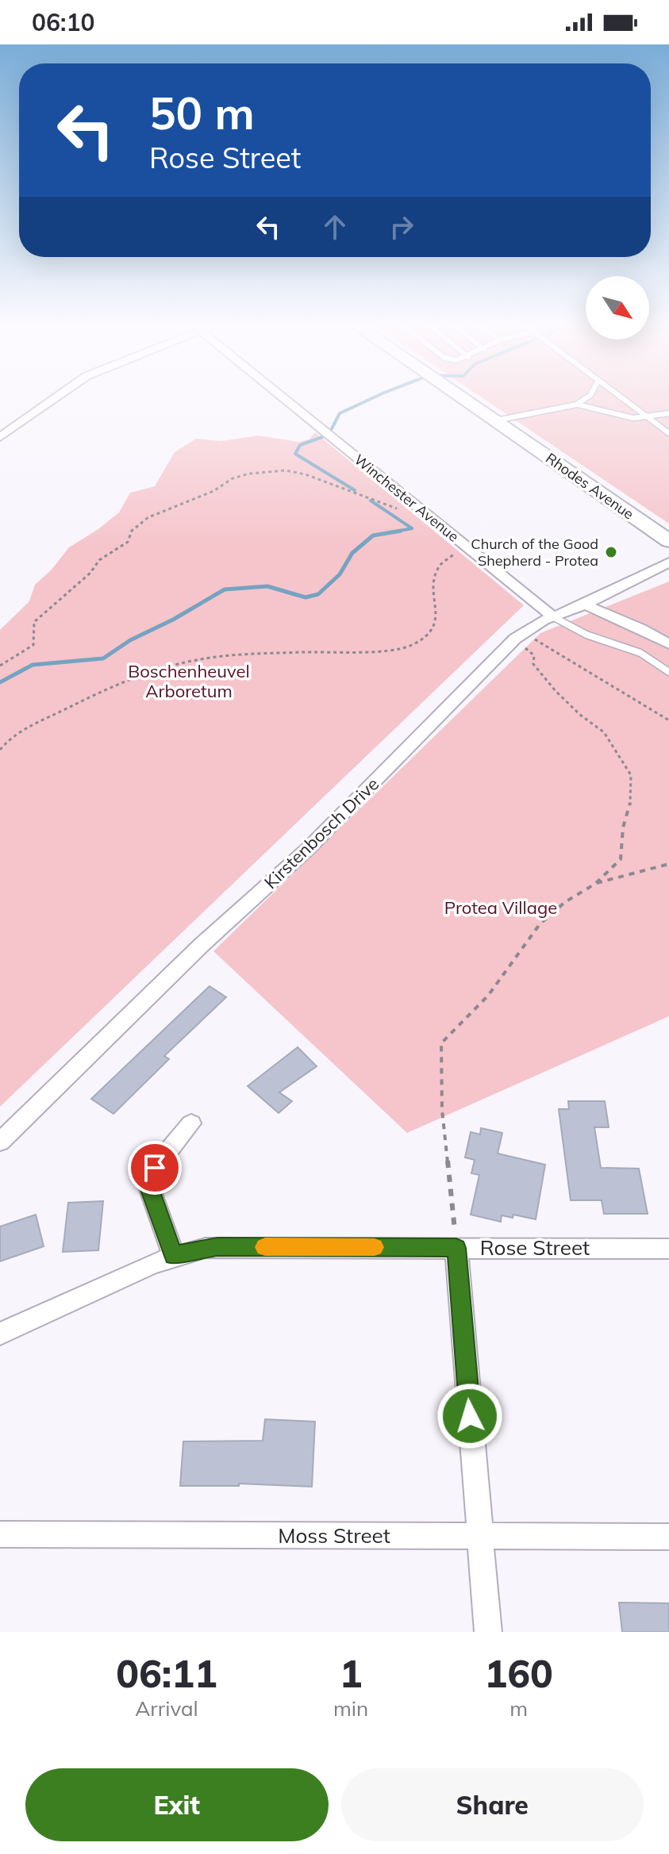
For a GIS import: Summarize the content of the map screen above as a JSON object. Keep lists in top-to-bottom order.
{
  "streets": {
    "main road": ["Rhodes Avenue"],
    "street": [
      "Winchester Avenue",
      "Kirstenbosch Drive",
      "Rose Street",
      "Moss Street"
    ]
  },
  "crossings": [
    ["Winchester Avenue", "Kirstenbosch Drive"]
  ],
  "parks": ["Boschenheuvel Arboretum", "Protea Village"],
  "places": ["Church of the Good Shepherd - Protea"],
  "north": "bottom right",
  "page": {
    "status": "06:10",
    "turn": ["50 m", "Rose Street"],
    "eta": [
      "06:11",
      "Arrival",
      "1",
      "min",
      "160",
      "m"
    ],
    "buttons": ["Exit", "Share"]
  }
}
